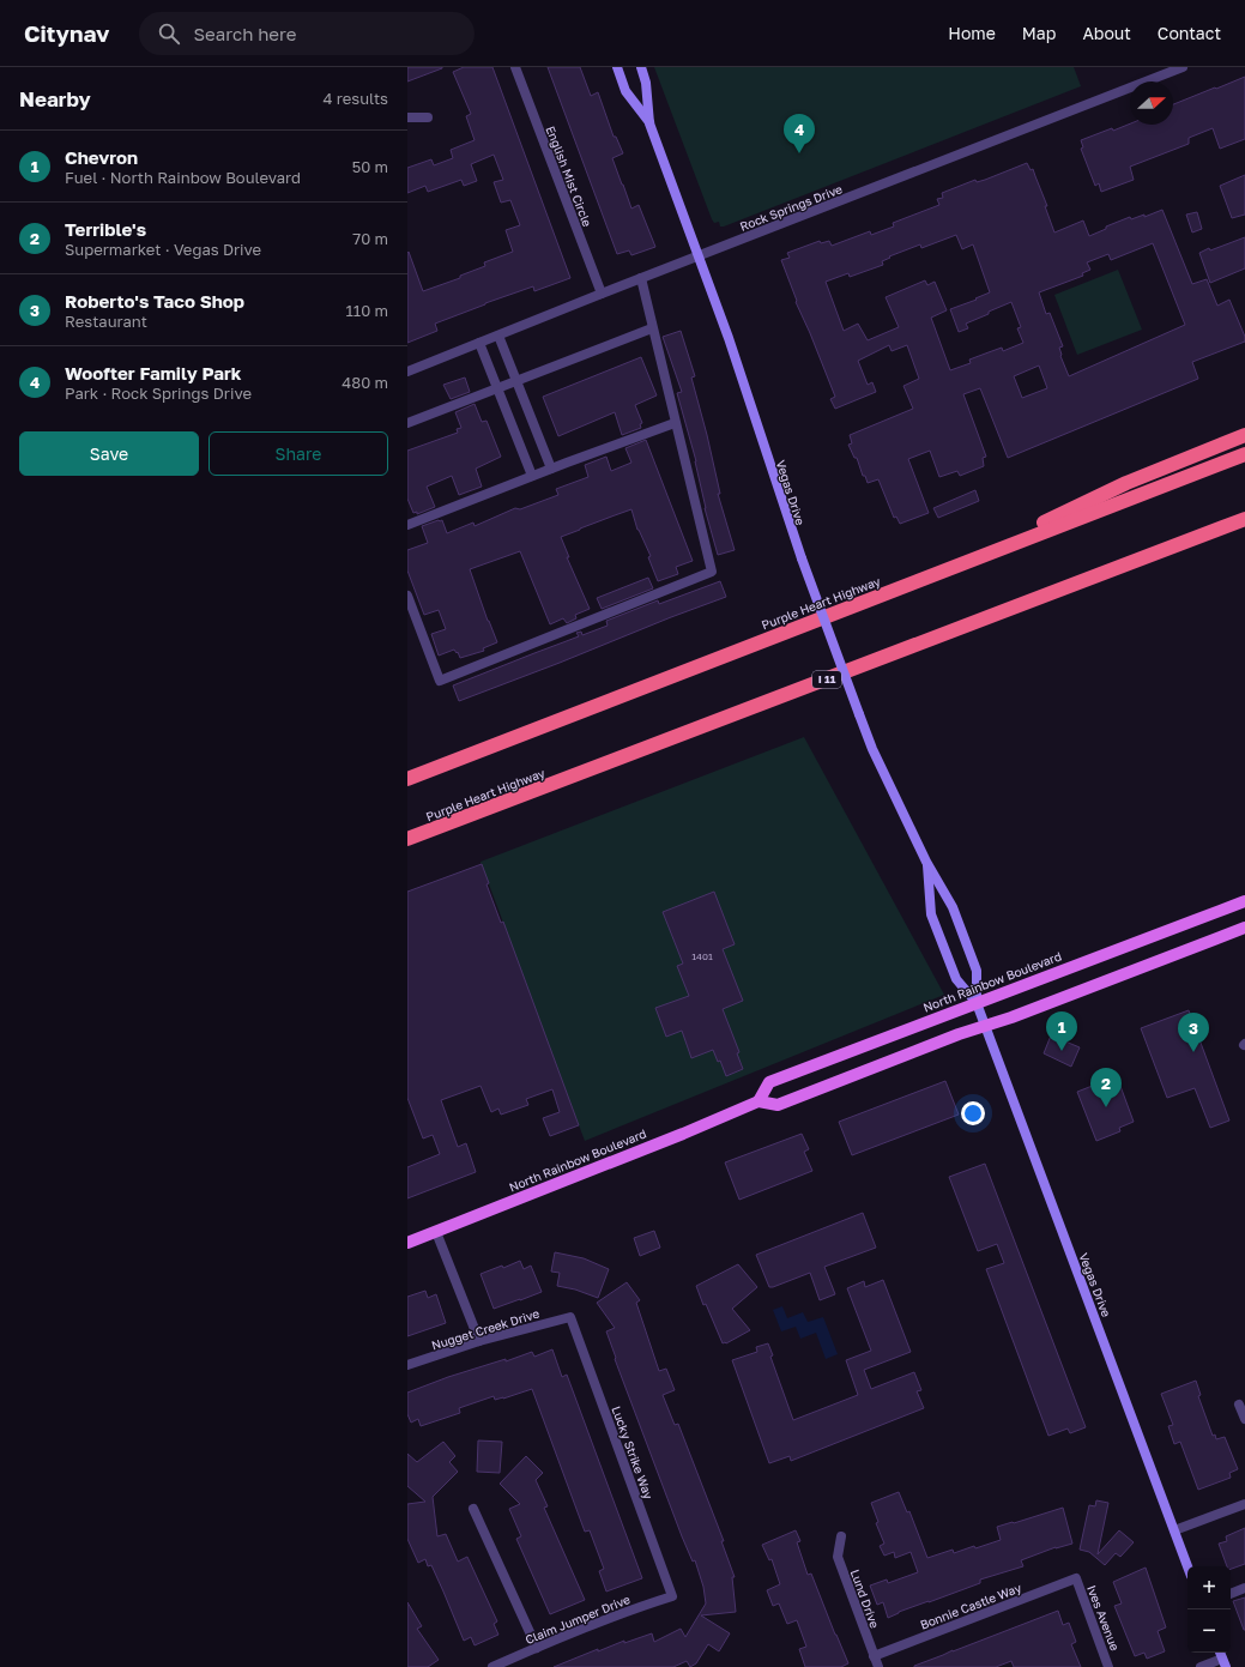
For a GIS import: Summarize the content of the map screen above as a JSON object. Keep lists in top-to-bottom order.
{
  "streets": {
    "highway": ["Purple Heart Highway", "I 11"],
    "main road": ["Vegas Drive", "North Rainbow Boulevard"],
    "street": [
      "English Mist Circle",
      "Rock Springs Drive",
      "Nugget Creek Drive",
      "Lucky Strike Way",
      "Lund Drive",
      "Bonnie Castle Way",
      "Ives Avenue",
      "Claim Jumper Drive"
    ]
  },
  "crossings": [
    ["English Mist Circle", "Rock Springs Drive"],
    ["Rock Springs Drive", "Vegas Drive"],
    ["Vegas Drive", "North Rainbow Boulevard"],
    ["Nugget Creek Drive", "Lucky Strike Way"],
    ["Lucky Strike Way", "Claim Jumper Drive"],
    ["Lund Drive", "Bonnie Castle Way"],
    ["Bonnie Castle Way", "Ives Avenue"]
  ],
  "house_numbers": ["1401"],
  "north": "right",
  "page": {
    "header": "Citynav",
    "search": "Search here",
    "nav": [
      "Home",
      "Map",
      "About",
      "Contact"
    ],
    "heading": ["Nearby", "4 results"],
    "pins": [
      "4",
      "1",
      "3",
      "2"
    ],
    "list": [
      {
        "mark": "1",
        "name": "Chevron",
        "note": "Fuel · North Rainbow Boulevard",
        "value": "50 m"
      },
      {
        "mark": "2",
        "name": "Terrible's",
        "note": "Supermarket · Vegas Drive",
        "value": "70 m"
      },
      {
        "mark": "3",
        "name": "Roberto's Taco Shop",
        "note": "Restaurant",
        "value": "110 m"
      },
      {
        "mark": "4",
        "name": "Woofter Family Park",
        "note": "Park · Rock Springs Drive",
        "value": "480 m"
      }
    ],
    "buttons": ["Save", "Share"],
    "map_buttons": ["+", "−"]
  }
}
